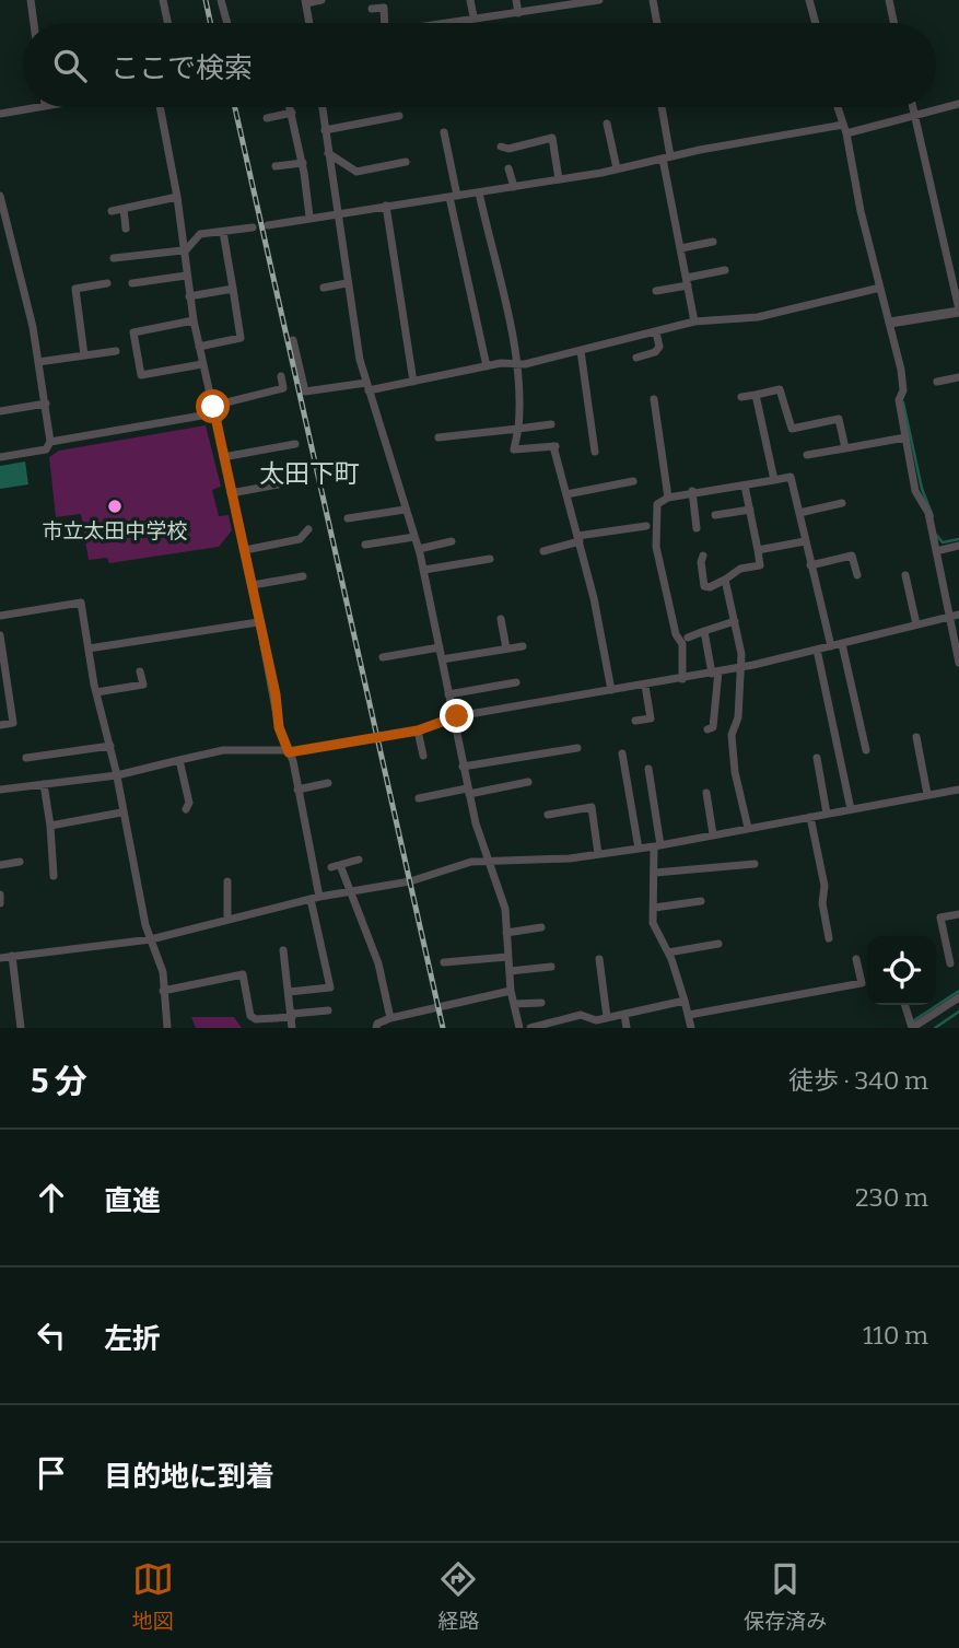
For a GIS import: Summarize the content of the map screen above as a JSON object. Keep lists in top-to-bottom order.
{
  "districts": ["太田下町"],
  "places": ["市立太田中学校"],
  "page": {
    "search": "ここで検索",
    "heading": ["5 分", "徒歩 · 340 m"],
    "list": [
      ["直進", "230 m"],
      ["左折", "110 m"],
      "目的地に到着"
    ],
    "nav": ["地図", "経路", "保存済み"]
  }
}
